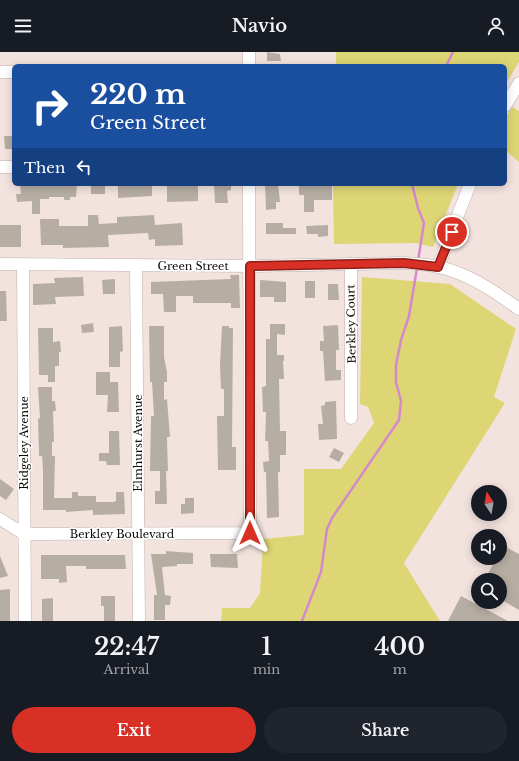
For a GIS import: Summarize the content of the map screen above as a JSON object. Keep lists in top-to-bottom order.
{
  "streets": {
    "street": [
      "Green Street",
      "Berkley Court",
      "Ridgeley Avenue",
      "Elmhurst Avenue",
      "Berkley Boulevard"
    ]
  },
  "crossings": [
    ["Green Street", "Berkley Court"],
    ["Green Street", "Ridgeley Avenue"],
    ["Green Street", "Elmhurst Avenue"],
    ["Green Street", "Berkley Boulevard"],
    ["Ridgeley Avenue", "Berkley Boulevard"],
    ["Elmhurst Avenue", "Berkley Boulevard"]
  ],
  "north": "top",
  "page": {
    "header": "Navio",
    "turn": ["220 m", "Green Street"],
    "then": "Then",
    "eta": [
      "22:47",
      "Arrival",
      "1",
      "min",
      "400",
      "m"
    ],
    "buttons": ["Exit", "Share"]
  }
}
